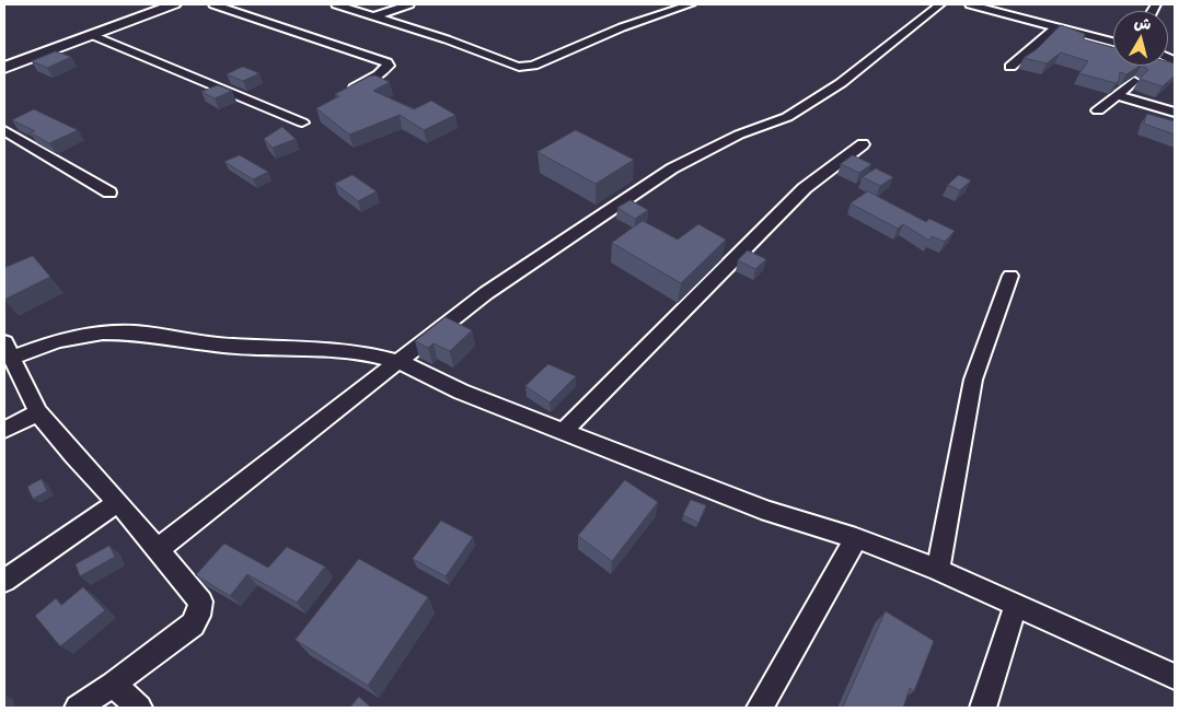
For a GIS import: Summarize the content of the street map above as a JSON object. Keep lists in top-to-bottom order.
{
  "north": "top"
}
